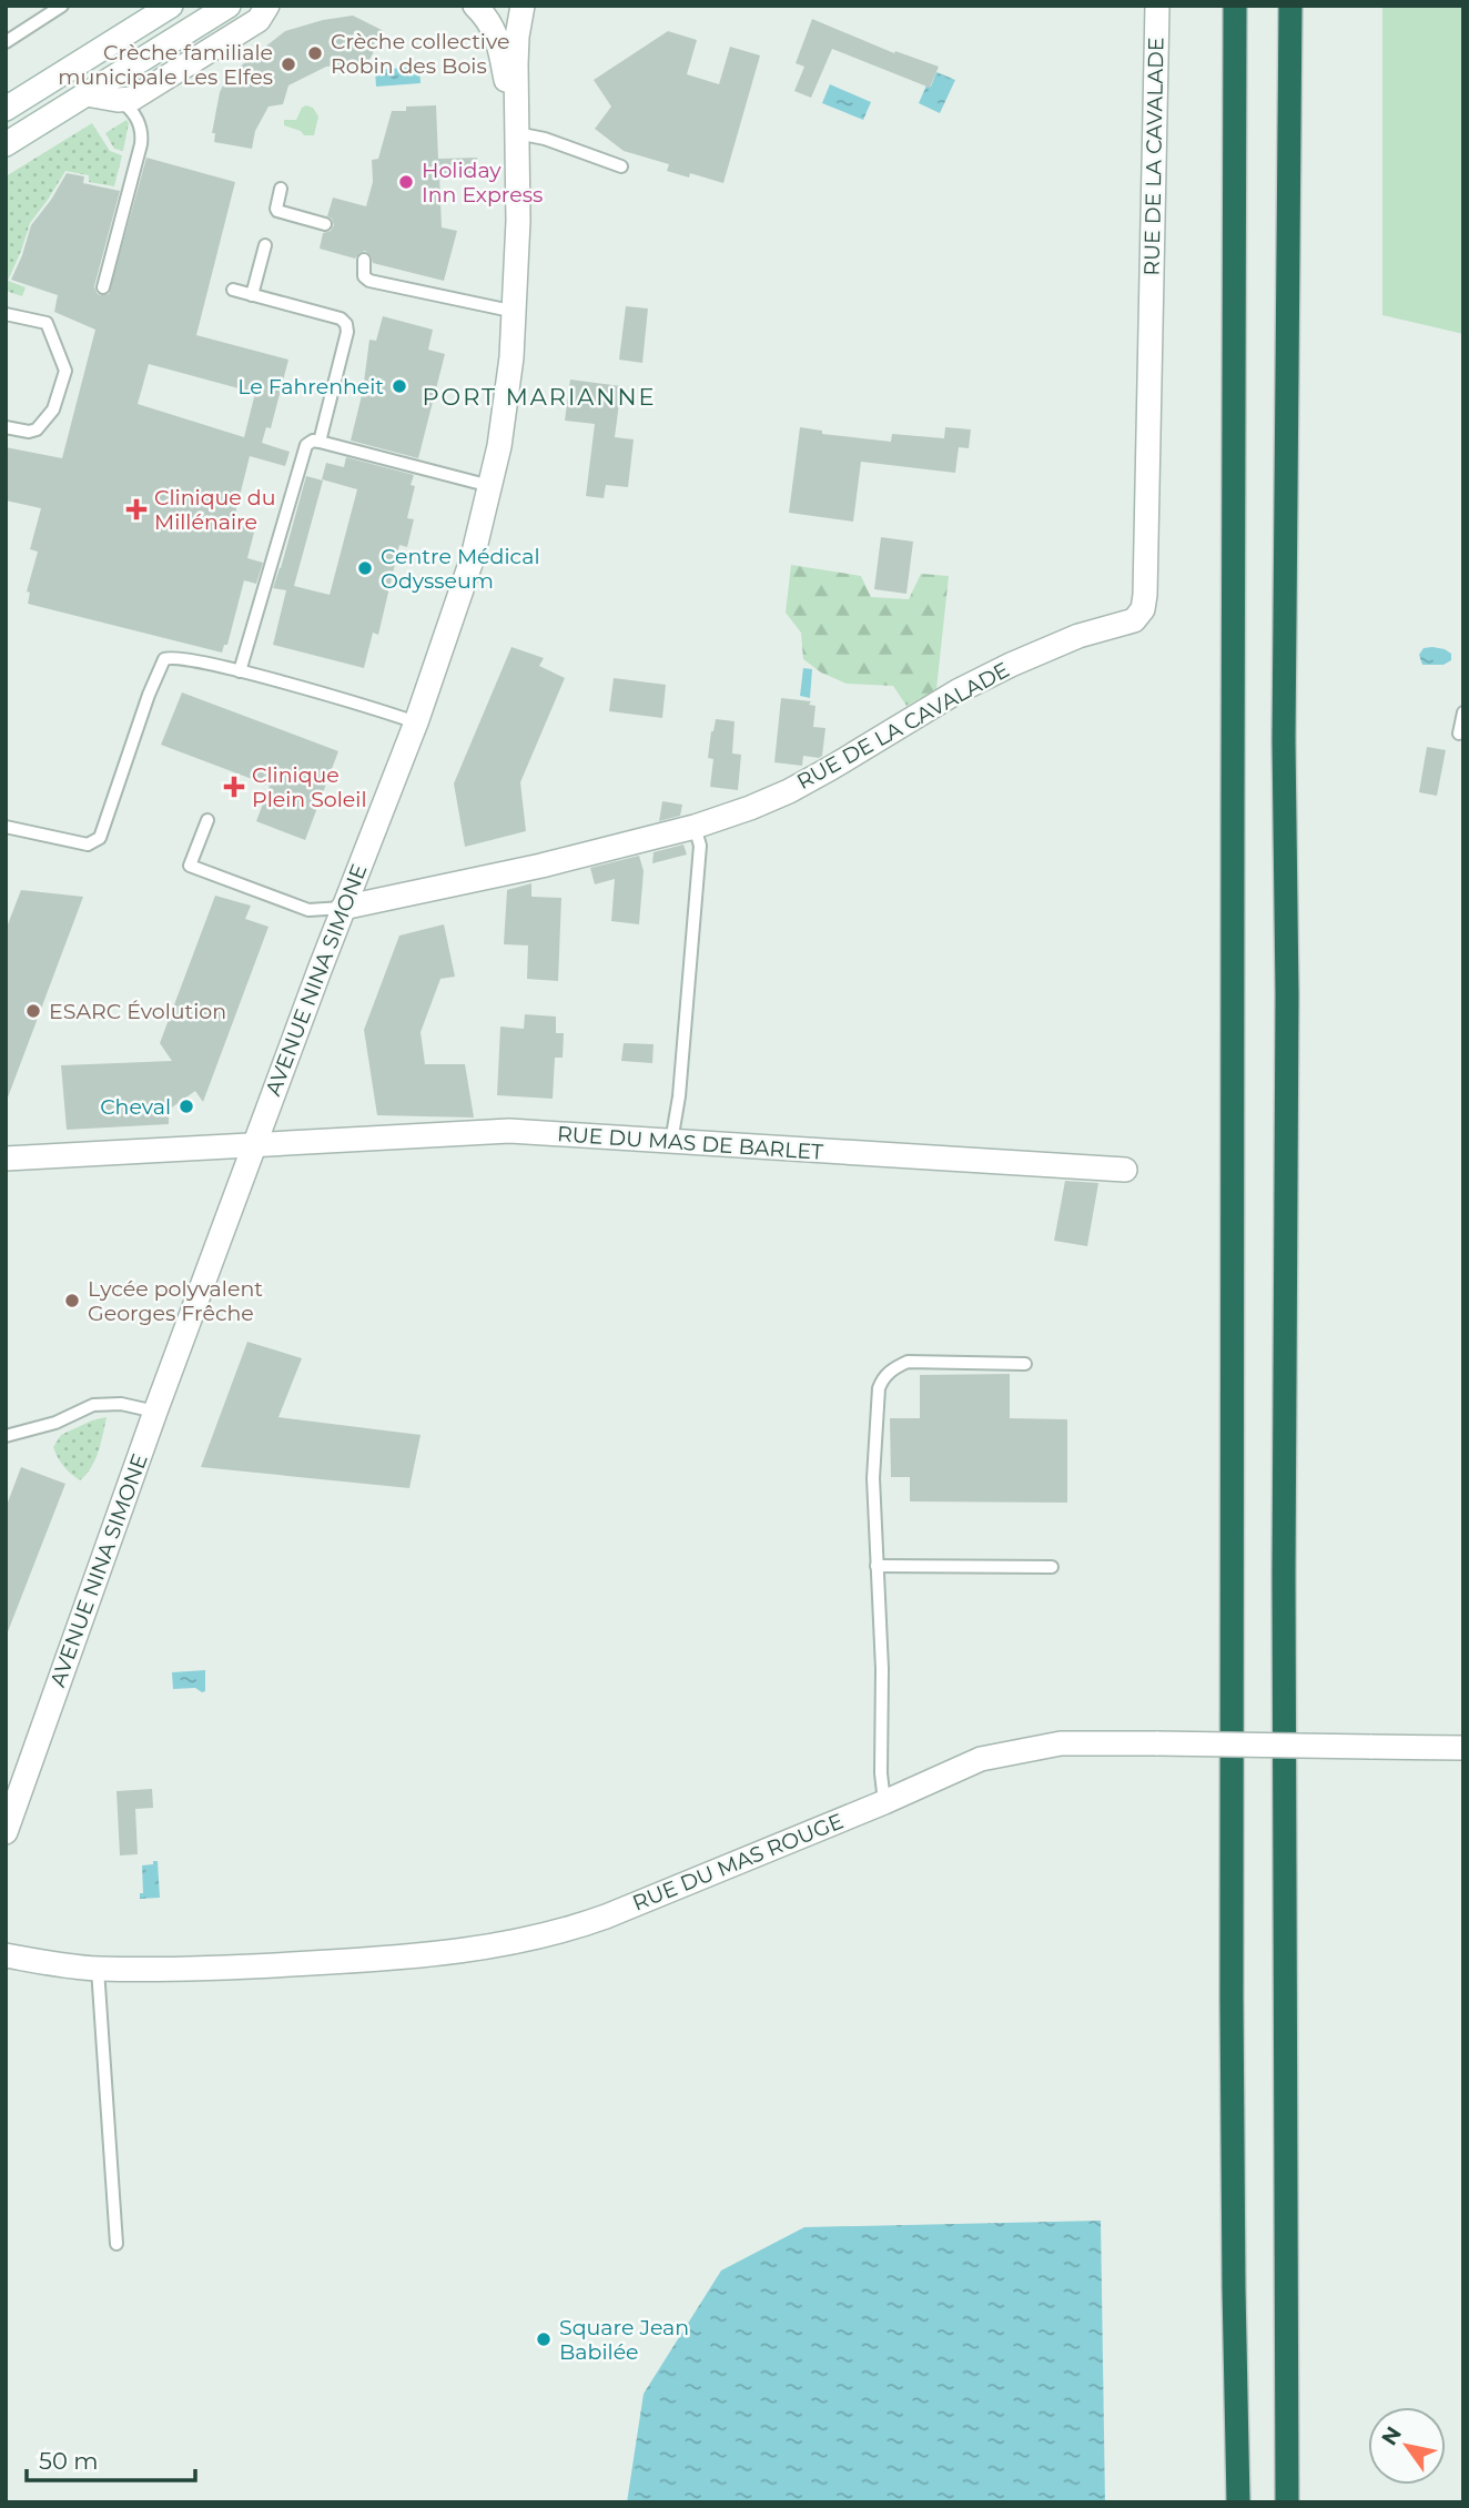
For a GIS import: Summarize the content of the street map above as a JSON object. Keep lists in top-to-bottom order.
{
  "streets": {
    "street": [
      "RUE DE LA CAVALADE",
      "AVENUE NINA SIMONE",
      "RUE DU MAS DE BARLET",
      "RUE DU MAS ROUGE"
    ]
  },
  "crossings": [
    ["RUE DE LA CAVALADE", "AVENUE NINA SIMONE"],
    ["AVENUE NINA SIMONE", "RUE DU MAS DE BARLET"]
  ],
  "districts": ["PORT MARIANNE"],
  "places": {
    "other": [
      "Crèche collective Robin des Bois",
      "Crèche familiale municipale Les Elfes",
      "Holiday Inn Express",
      "Le Fahrenheit",
      "Centre Médical Odysseum",
      "ESARC Évolution",
      "Cheval",
      "Lycée polyvalent Georges Frêche",
      "Square Jean Babilée"
    ],
    "health": ["Clinique du Millénaire", "Clinique Plein Soleil"]
  },
  "scale_bar": "50 m",
  "north": "top left"
}
